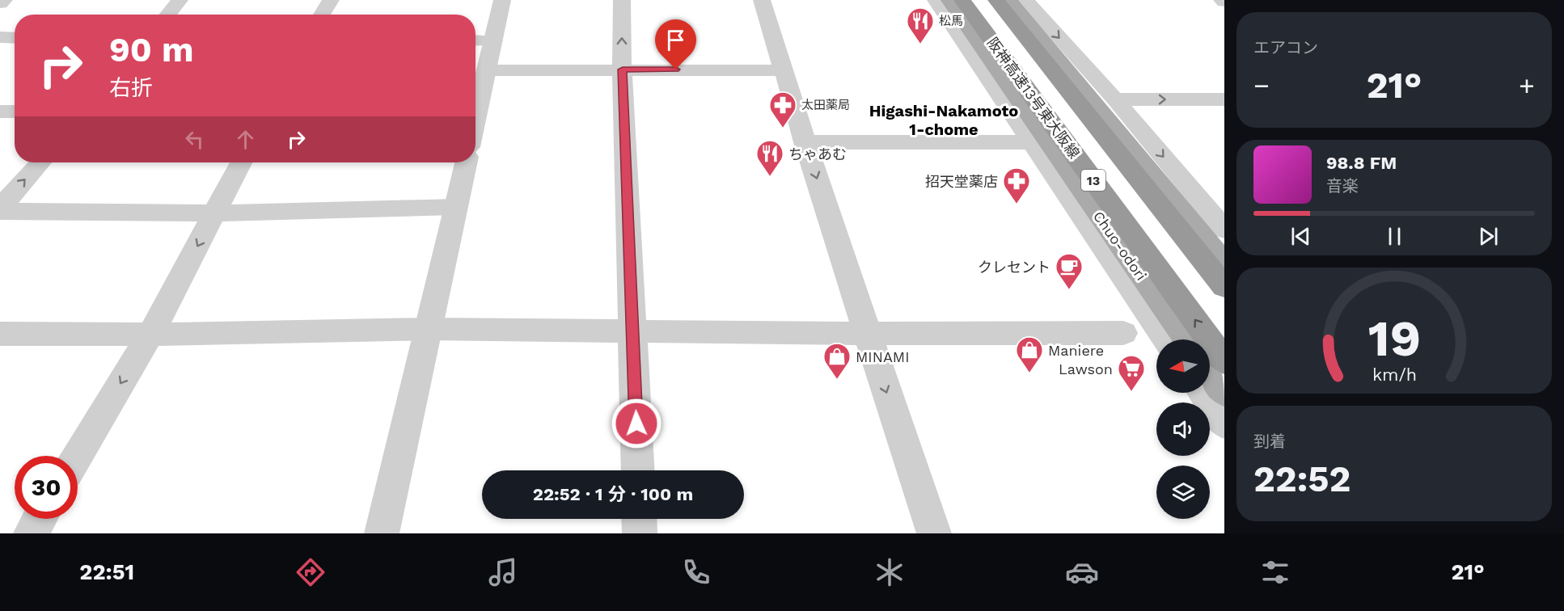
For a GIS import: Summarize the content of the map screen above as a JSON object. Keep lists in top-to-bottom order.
{
  "streets": {
    "highway": ["阪神高速13号東大阪線", "13"],
    "main road": ["Chuo-odori"]
  },
  "crossings": [
    ["阪神高速13号東大阪線", "Chuo-odori"]
  ],
  "districts": ["Higashi-Nakamoto 1-chome"],
  "places": {
    "restaurant": ["松馬", "ちゃあむ"],
    "pharmacy": ["太田薬局", "招天堂薬店"],
    "cafe": ["クレセント"],
    "shop": ["Maniere", "MINAMI"],
    "supermarket": ["Lawson"]
  },
  "north": "left",
  "page": {
    "tile": [
      "エアコン",
      ["到着", "22:52"]
    ],
    "turn": ["90 m", "右折"],
    "heat": ["−", "21°", "+"],
    "song": ["98.8 FM", "音楽"],
    "limit": "30",
    "trip": "22:52 · 1 分 · 100 m",
    "tabs": ["22:51", "21°"],
    "gauge": ["19", "km/h"]
  }
}
